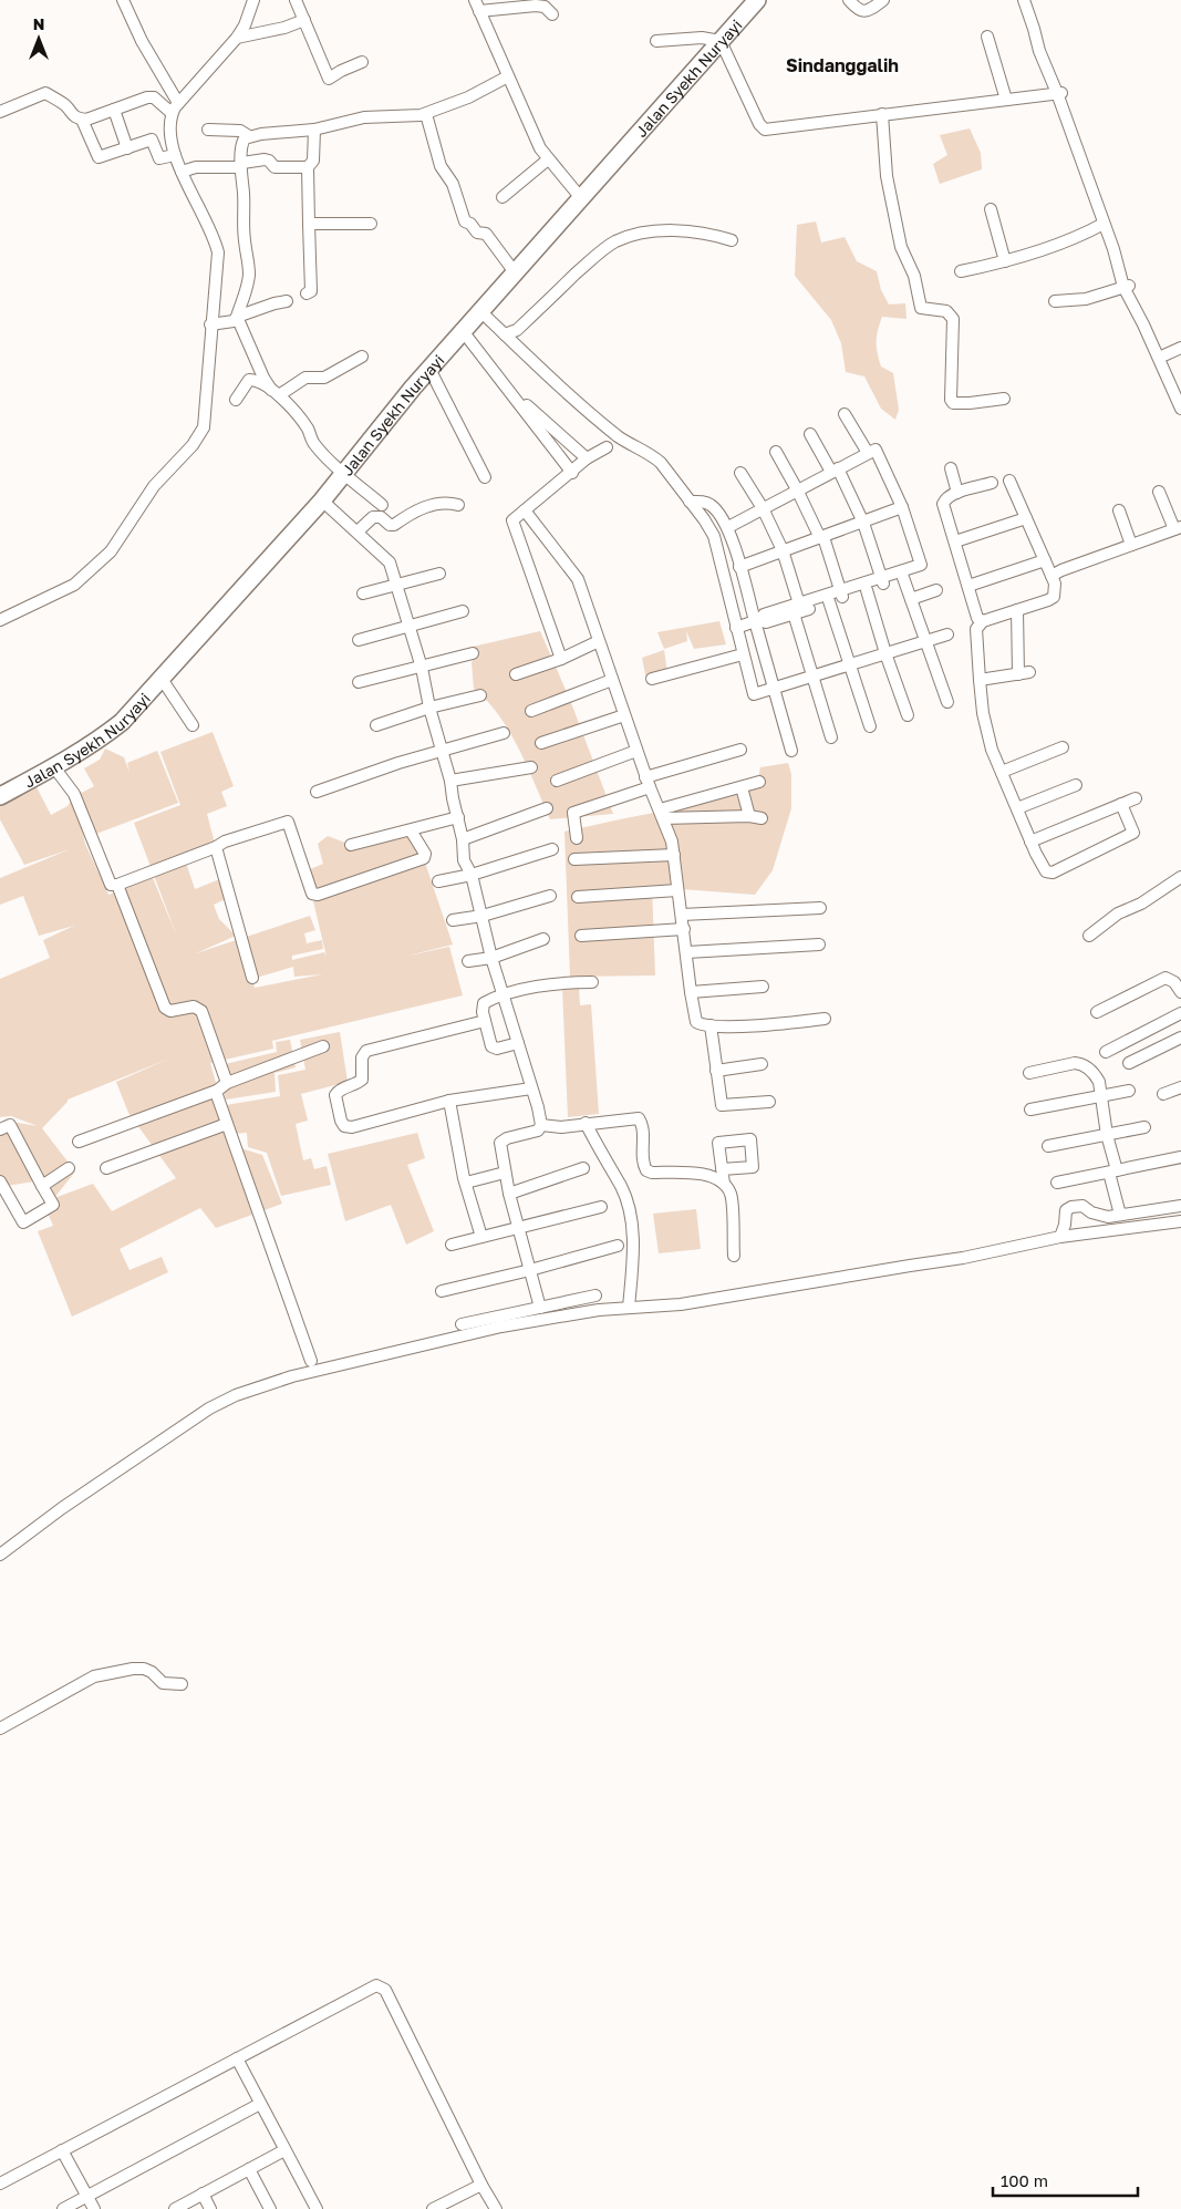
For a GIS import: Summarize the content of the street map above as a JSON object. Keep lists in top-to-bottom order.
{
  "streets": {
    "main road": ["Jalan Syekh Nuryayi"]
  },
  "districts": ["Sindanggalih"],
  "scale_bar": "100 m",
  "north": "top"
}
